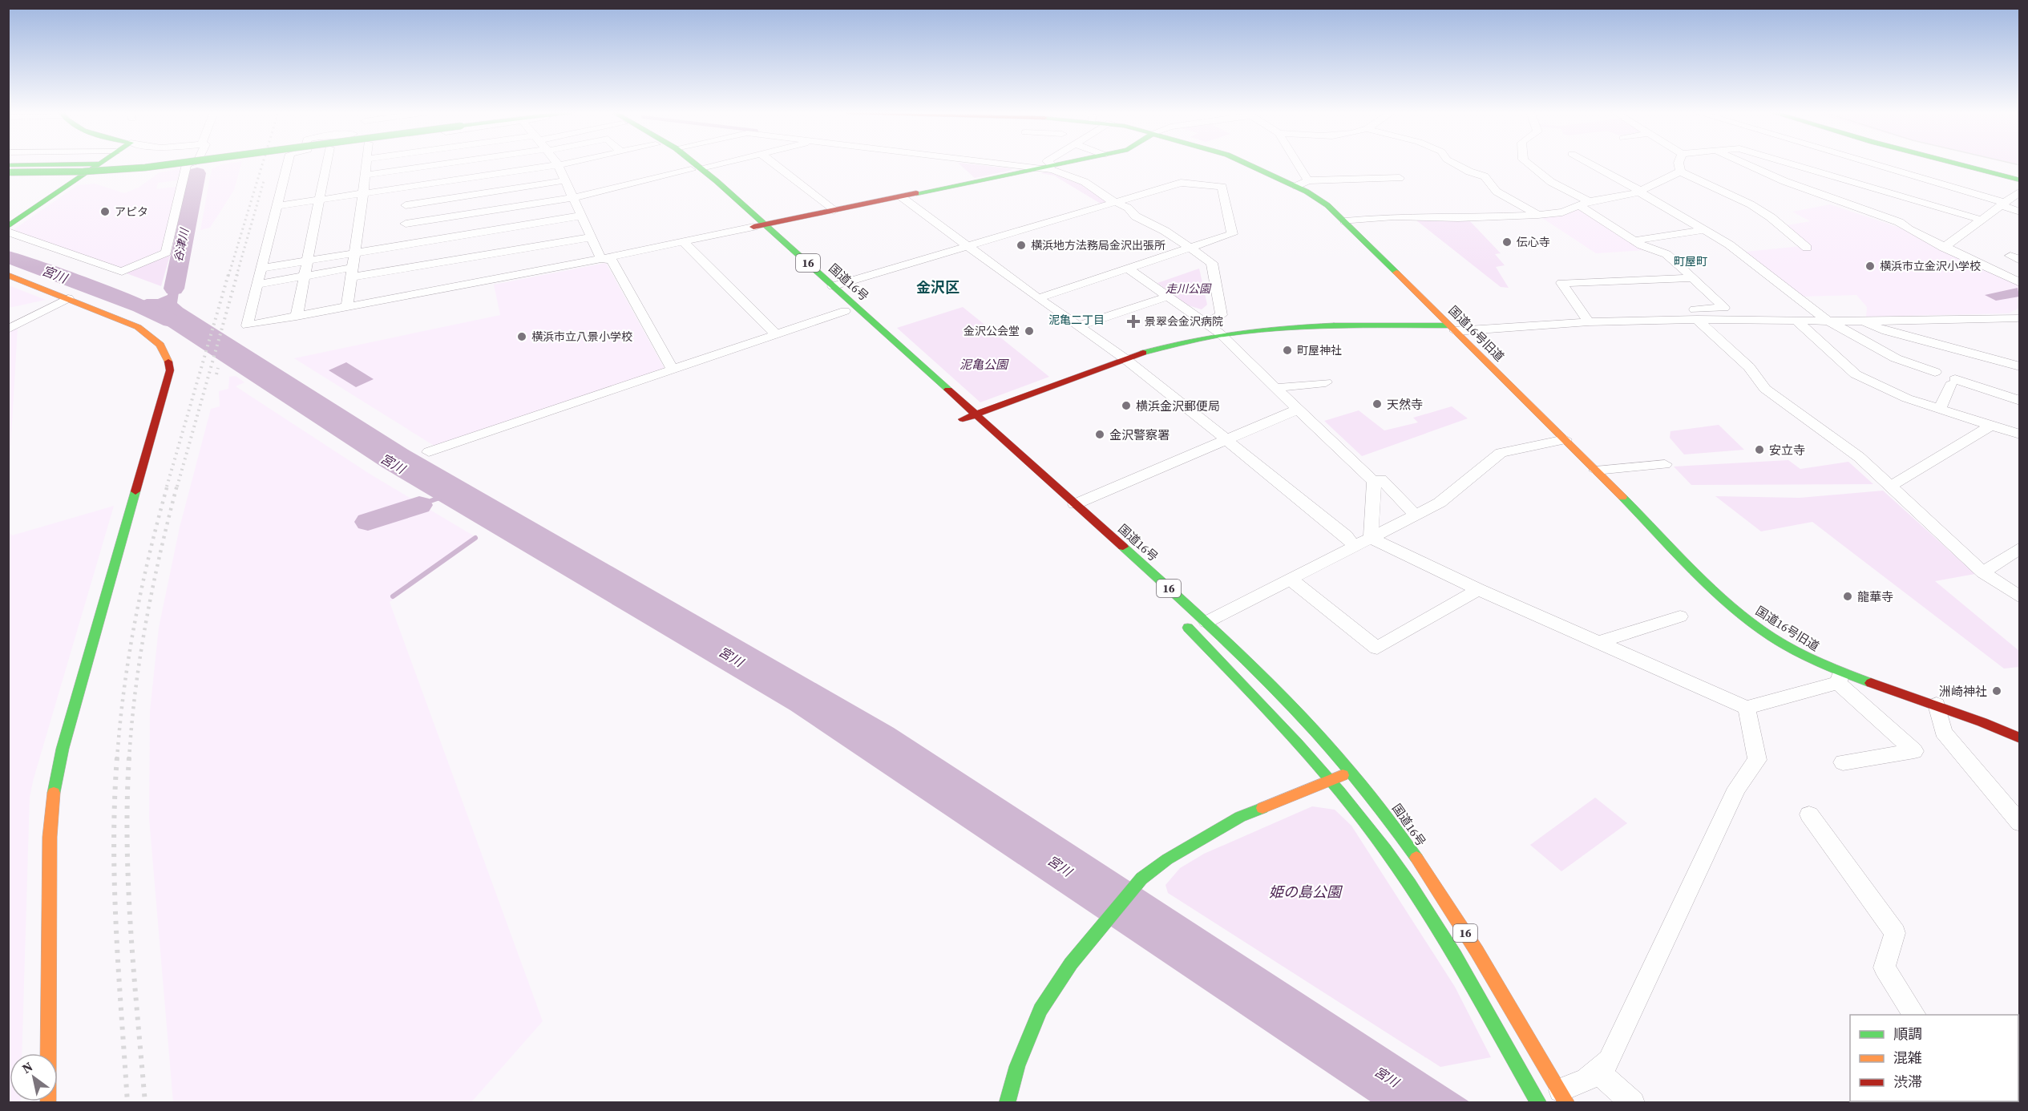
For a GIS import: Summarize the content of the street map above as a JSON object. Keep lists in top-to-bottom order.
{
  "streets": {
    "main road": ["16", "国道16号", "国道16号旧道"]
  },
  "districts": ["町屋町", "金沢区", "泥亀二丁目"],
  "water": ["谷津川", "宮川"],
  "parks": ["走川公園", "泥亀公園", "姫の島公園"],
  "places": {
    "other": [
      "アピタ",
      "伝心寺",
      "横浜地方法務局金沢出張所",
      "横浜市立金沢小学校",
      "金沢公会堂",
      "横浜市立八景小学校",
      "町屋神社",
      "天然寺",
      "横浜金沢郵便局",
      "金沢警察署",
      "安立寺",
      "龍華寺",
      "洲崎神社"
    ],
    "health": ["景翠会金沢病院"]
  },
  "legend": ["順調", "混雑", "渋滞"],
  "north": "top left"
}
